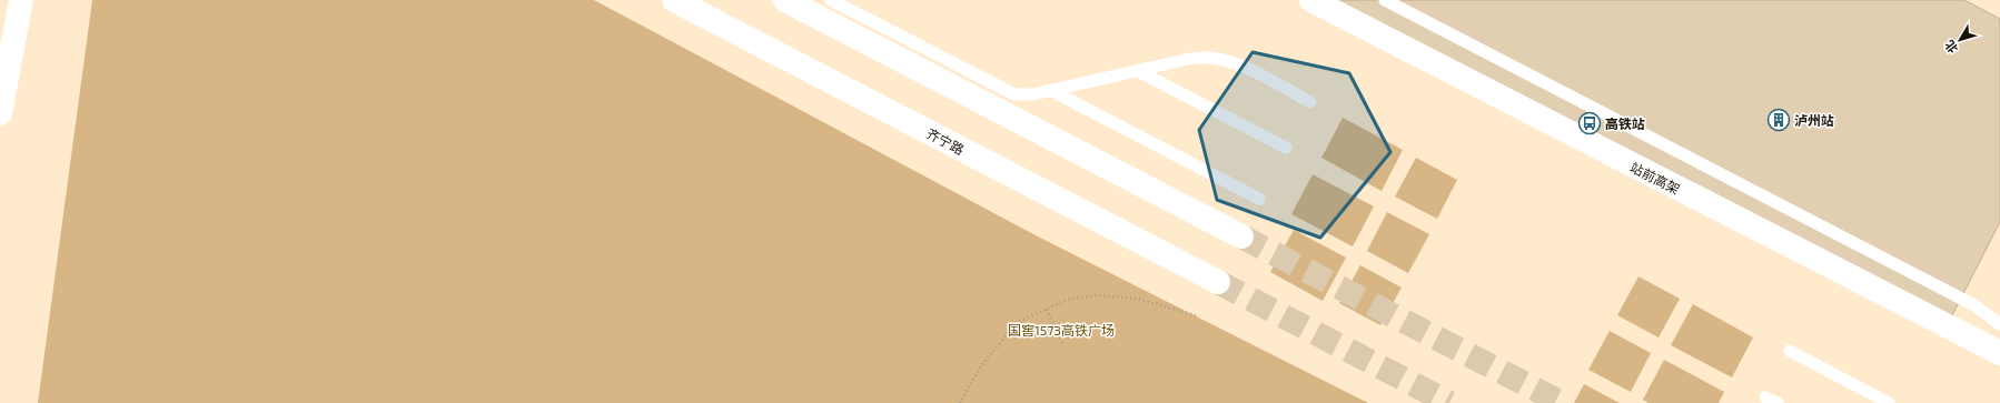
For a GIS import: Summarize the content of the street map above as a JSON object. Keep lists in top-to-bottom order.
{
  "streets": {
    "street": ["齐宁路", "站前高架"]
  },
  "parks": ["国窖1573高铁广场"],
  "places": {
    "building": ["泸州站"],
    "bus stop": ["高铁站"]
  },
  "north": "bottom left"
}
